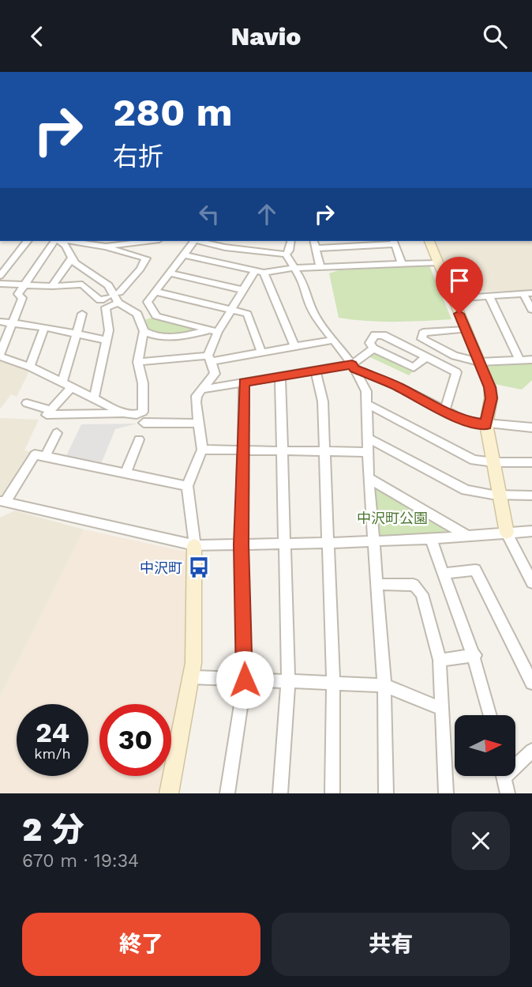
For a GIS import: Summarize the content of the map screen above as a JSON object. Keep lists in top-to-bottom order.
{
  "parks": ["中沢町公園"],
  "places": {
    "bus stop": ["中沢町"]
  },
  "north": "right",
  "page": {
    "header": "Navio",
    "turn": ["280 m", "右折"],
    "speed": "24 km/h",
    "limit": "30",
    "heading": ["2 分", "670 m · 19:34"],
    "buttons": ["終了", "共有"]
  }
}
